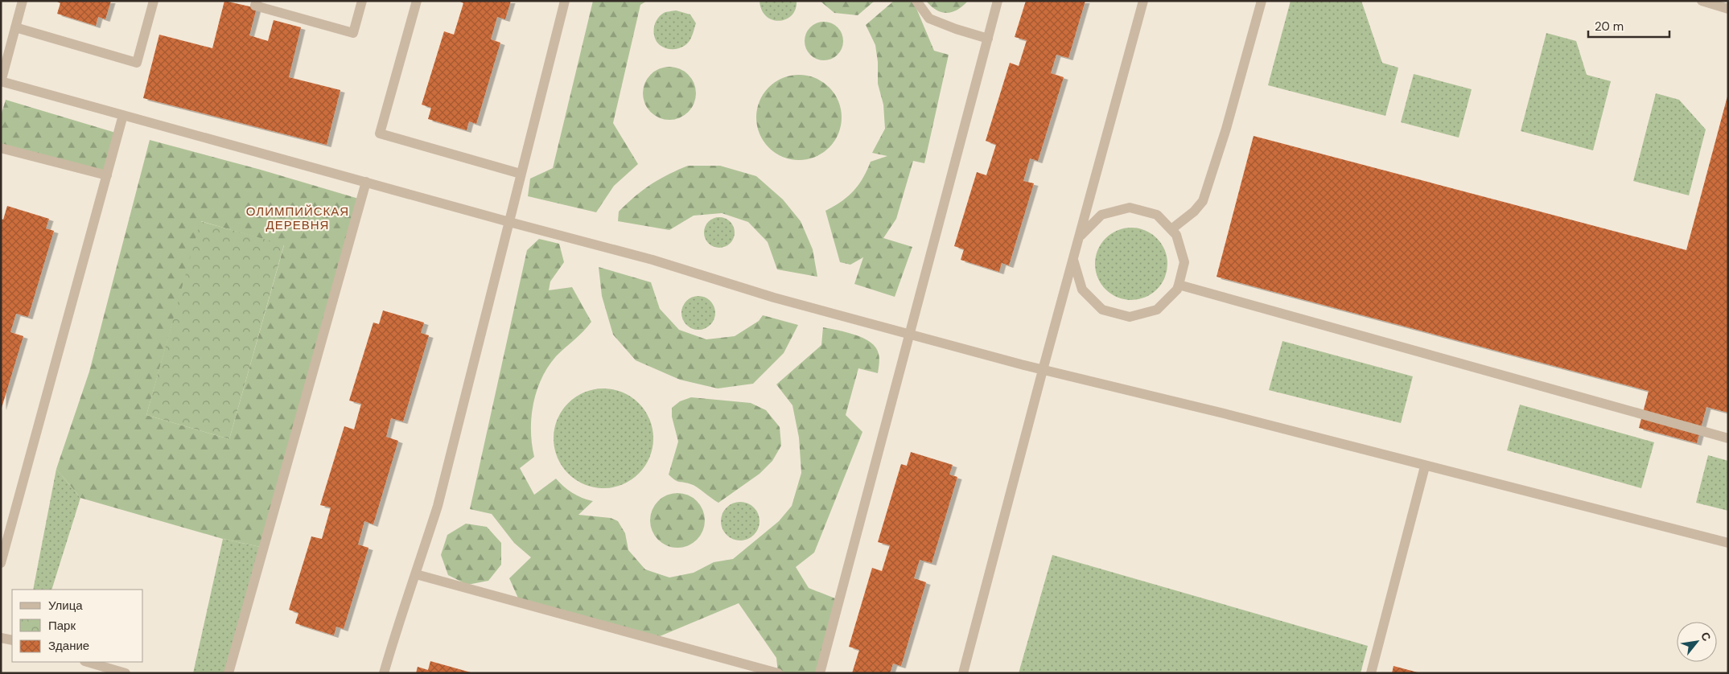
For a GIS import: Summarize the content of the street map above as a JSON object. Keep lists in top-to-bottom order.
{
  "districts": ["ОЛИМПИЙСКАЯ ДЕРЕВНЯ"],
  "legend": ["Улица", "Парк", "Здание"],
  "scale_bar": "20 m",
  "north": "top right"
}
